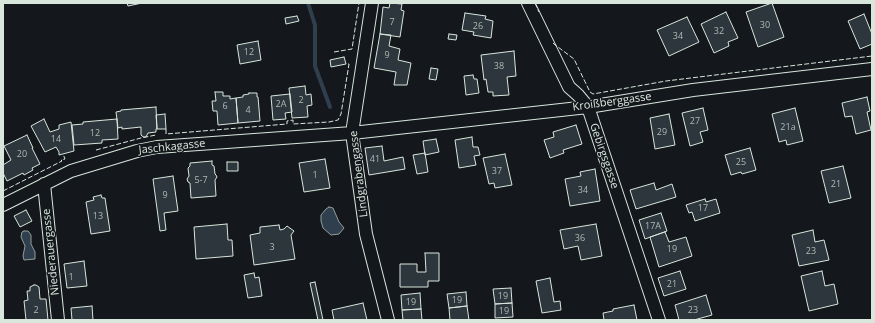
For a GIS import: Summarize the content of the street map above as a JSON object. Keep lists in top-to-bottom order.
{
  "streets": {
    "street": [
      "Kroißberggasse",
      "Jaschkagasse",
      "Gebirgsgasse",
      "Lindgrabengasse",
      "Niederauergasse"
    ]
  },
  "crossings": [
    ["Kroißberggasse", "Jaschkagasse"],
    ["Kroißberggasse", "Gebirgsgasse"],
    ["Kroißberggasse", "Lindgrabengasse"],
    ["Jaschkagasse", "Lindgrabengasse"],
    ["Jaschkagasse", "Niederauergasse"]
  ],
  "house_numbers": [
    "7",
    "30",
    "26",
    "32",
    "34",
    "12",
    "9",
    "38",
    "2",
    "2A",
    "6",
    "4",
    "27",
    "21a",
    "29",
    "12",
    "14",
    "20",
    "41",
    "25",
    "37",
    "1",
    "5-7",
    "21",
    "34",
    "9",
    "17",
    "13",
    "17A",
    "36",
    "3",
    "19",
    "23",
    "1",
    "21",
    "19",
    "19",
    "19",
    "2",
    "23",
    "19"
  ]
}
